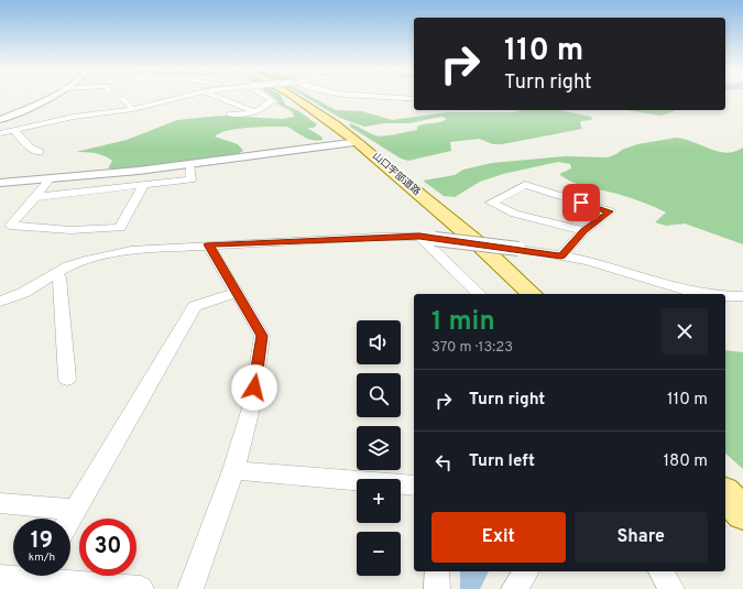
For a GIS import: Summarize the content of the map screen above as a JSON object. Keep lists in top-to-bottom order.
{
  "streets": {
    "main road": ["山口宇部道路"]
  },
  "page": {
    "turn": ["110 m", "Turn right"],
    "heading": ["1 min", "370 m · 13:23"],
    "map_buttons": ["+", "−"],
    "list": [
      {
        "name": "Turn right",
        "value": "110 m"
      },
      {
        "name": "Turn left",
        "value": "180 m"
      }
    ],
    "buttons": ["Exit", "Share"],
    "speed": "19 km/h",
    "limit": "30"
  }
}
